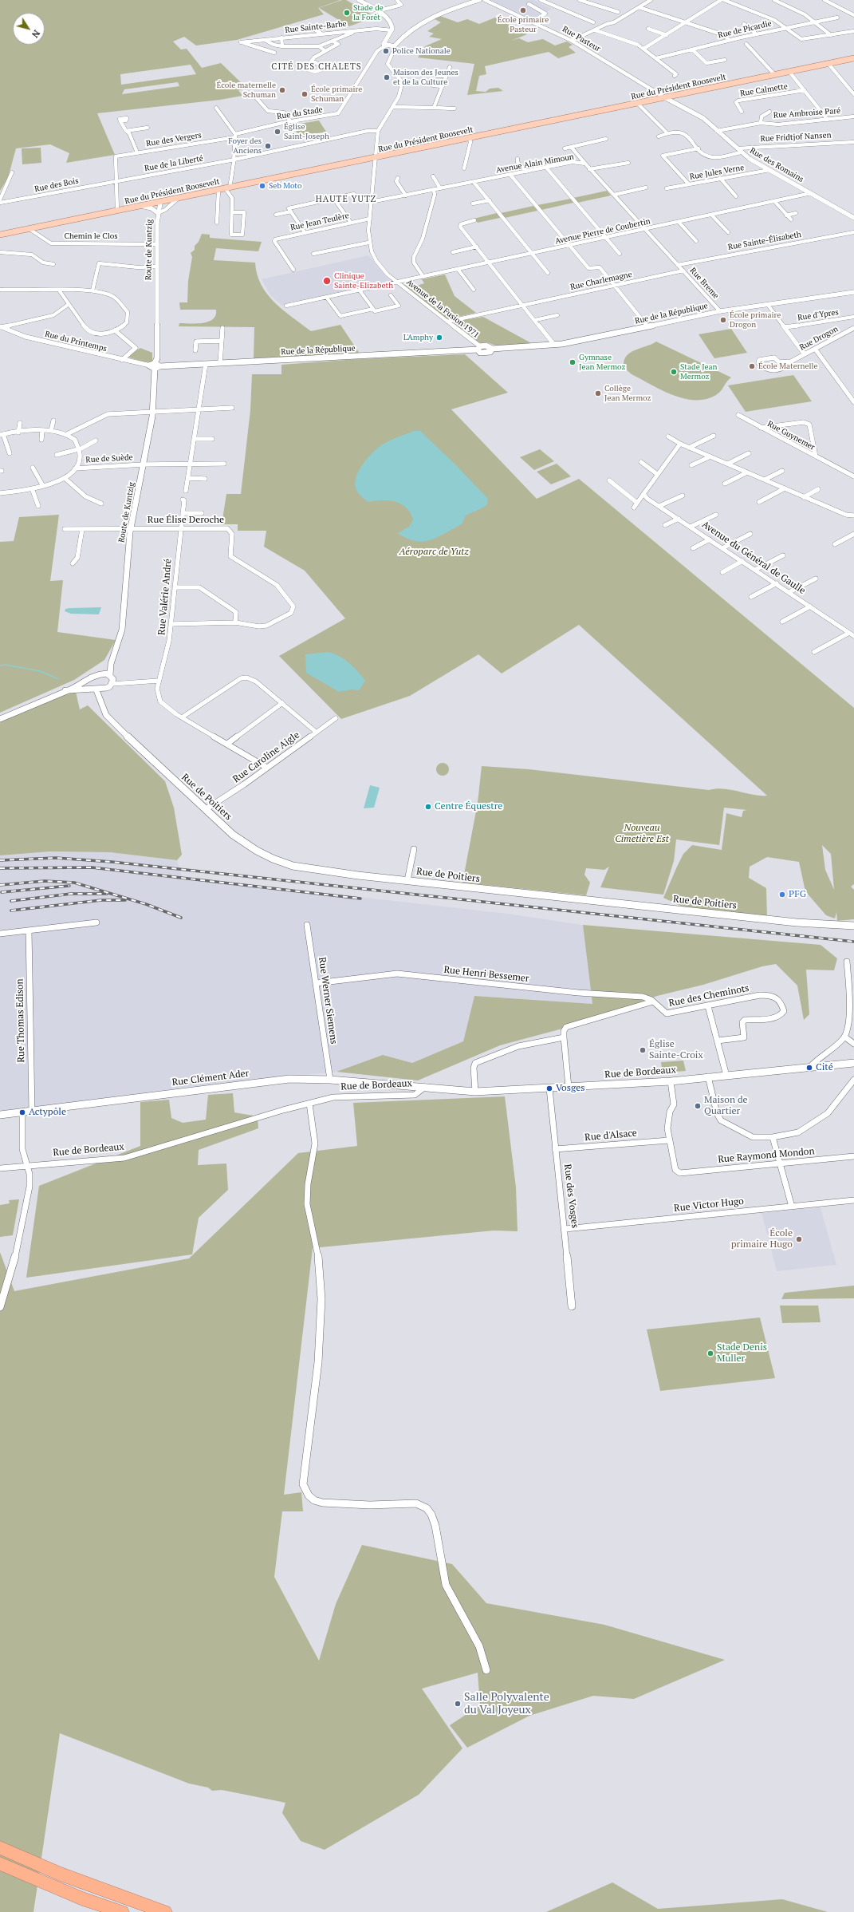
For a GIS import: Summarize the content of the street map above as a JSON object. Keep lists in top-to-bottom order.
{
  "streets": {
    "main road": ["Rue du Président Roosevelt"],
    "street": [
      "Rue Sainte-Barbe",
      "Rue de Picardie",
      "Rue Pasteur",
      "Rue Calmette",
      "Rue du Stade",
      "Rue Ambroise Paré",
      "Rue Fridtjof Nansen",
      "Rue des Vergers",
      "Rue de la Liberté",
      "Avenue Alain Mimoun",
      "Rue des Romains",
      "Rue Jules Verne",
      "Rue des Bois",
      "Rue Jean Teulère",
      "Avenue Pierre de Coubertin",
      "Chemin le Clos",
      "Rue Sainte-Élisabeth",
      "Route de Kuntzig",
      "Rue Charlemagne",
      "Rue Breme",
      "Avenue de la Fusion 1971",
      "Rue de la République",
      "Rue d'Ypres",
      "Rue Drogon",
      "Rue du Printemps",
      "Rue Guynemer",
      "Rue de Suède",
      "Rue Élise Deroche",
      "Avenue du Général de Gaulle",
      "Rue Valérie André",
      "Rue Caroline Aigle",
      "Rue de Poitiers",
      "Rue Henri Bessemer",
      "Rue des Cheminots",
      "Rue Werner Siemens",
      "Rue Thomas Edison",
      "Rue de Bordeaux",
      "Rue Clément Ader",
      "Rue d'Alsace",
      "Rue Raymond Mondon",
      "Rue des Vosges",
      "Rue Victor Hugo"
    ]
  },
  "crossings": [
    ["Rue Pasteur", "Rue du Président Roosevelt"],
    ["Rue Pasteur", "Rue des Romains"],
    ["Rue du Président Roosevelt", "Rue des Romains"],
    ["Rue du Président Roosevelt", "Chemin le Clos"],
    ["Rue du Président Roosevelt", "Route de Kuntzig"],
    ["Rue du Président Roosevelt", "Avenue de la Fusion 1971"],
    ["Rue du Stade", "Rue des Vergers"],
    ["Rue Ambroise Paré", "Rue des Romains"],
    ["Rue Fridtjof Nansen", "Rue des Romains"],
    ["Rue des Vergers", "Rue de la Liberté"],
    ["Rue des Vergers", "Rue des Bois"],
    ["Rue de la Liberté", "Rue des Bois"],
    ["Rue de la Liberté", "Avenue de la Fusion 1971"],
    ["Avenue Alain Mimoun", "Avenue Pierre de Coubertin"],
    ["Avenue Alain Mimoun", "Rue Sainte-Élisabeth"],
    ["Avenue Alain Mimoun", "Rue Breme"],
    ["Avenue Alain Mimoun", "Avenue de la Fusion 1971"],
    ["Rue des Romains", "Rue Jules Verne"],
    ["Rue des Romains", "Avenue Pierre de Coubertin"],
    ["Rue Jean Teulère", "Avenue de la Fusion 1971"],
    ["Avenue Pierre de Coubertin", "Avenue de la Fusion 1971"],
    ["Chemin le Clos", "Route de Kuntzig"],
    ["Rue Sainte-Élisabeth", "Rue Breme"],
    ["Route de Kuntzig", "Rue de la République"],
    ["Route de Kuntzig", "Rue du Printemps"],
    ["Route de Kuntzig", "Rue de Suède"],
    ["Route de Kuntzig", "Rue Élise Deroche"],
    ["Route de Kuntzig", "Rue de Poitiers"],
    ["Rue Charlemagne", "Rue Breme"],
    ["Rue Charlemagne", "Avenue de la Fusion 1971"],
    ["Rue Breme", "Rue de la République"],
    ["Avenue de la Fusion 1971", "Rue de la République"],
    ["Rue de la République", "Rue du Printemps"],
    ["Rue Élise Deroche", "Rue Valérie André"],
    ["Rue Valérie André", "Rue Caroline Aigle"],
    ["Rue Caroline Aigle", "Rue de Poitiers"],
    ["Rue Henri Bessemer", "Rue des Cheminots"],
    ["Rue Henri Bessemer", "Rue Werner Siemens"],
    ["Rue Werner Siemens", "Rue Clément Ader"],
    ["Rue Thomas Edison", "Rue Clément Ader"],
    ["Rue de Bordeaux", "Rue Clément Ader"],
    ["Rue de Bordeaux", "Rue des Vosges"],
    ["Rue d'Alsace", "Rue Raymond Mondon"],
    ["Rue d'Alsace", "Rue des Vosges"],
    ["Rue des Vosges", "Rue Victor Hugo"]
  ],
  "districts": ["CITÉ DES CHALETS", "HAUTE YUTZ"],
  "parks": ["Aéroparc de Yutz", "Nouveau Cimetière Est"],
  "places": [
    "École primaire Pasteur",
    "Stade de la Forêt",
    "Police Nationale",
    "Maison des Jeunes et de la Culture",
    "École maternelle Schuman",
    "École primaire Schuman",
    "Église Saint-Joseph",
    "Foyer des Anciens",
    "Seb Moto",
    "Clinique Sainte-Elizabeth",
    "École primaire Drogon",
    "L'Amphy",
    "Gymnase Jean Mermoz",
    "École Maternelle",
    "Stade Jean Mermoz",
    "Collège Jean Mermoz",
    "Centre Équestre",
    "PFG",
    "Église Sainte-Croix",
    "Cité",
    "Vosges",
    "Maison de Quartier",
    "Actypôle",
    "École primaire Hugo",
    "Stade Denis Muller",
    "Salle Polyvalente du Val Joyeux"
  ],
  "north": "bottom right"
}
